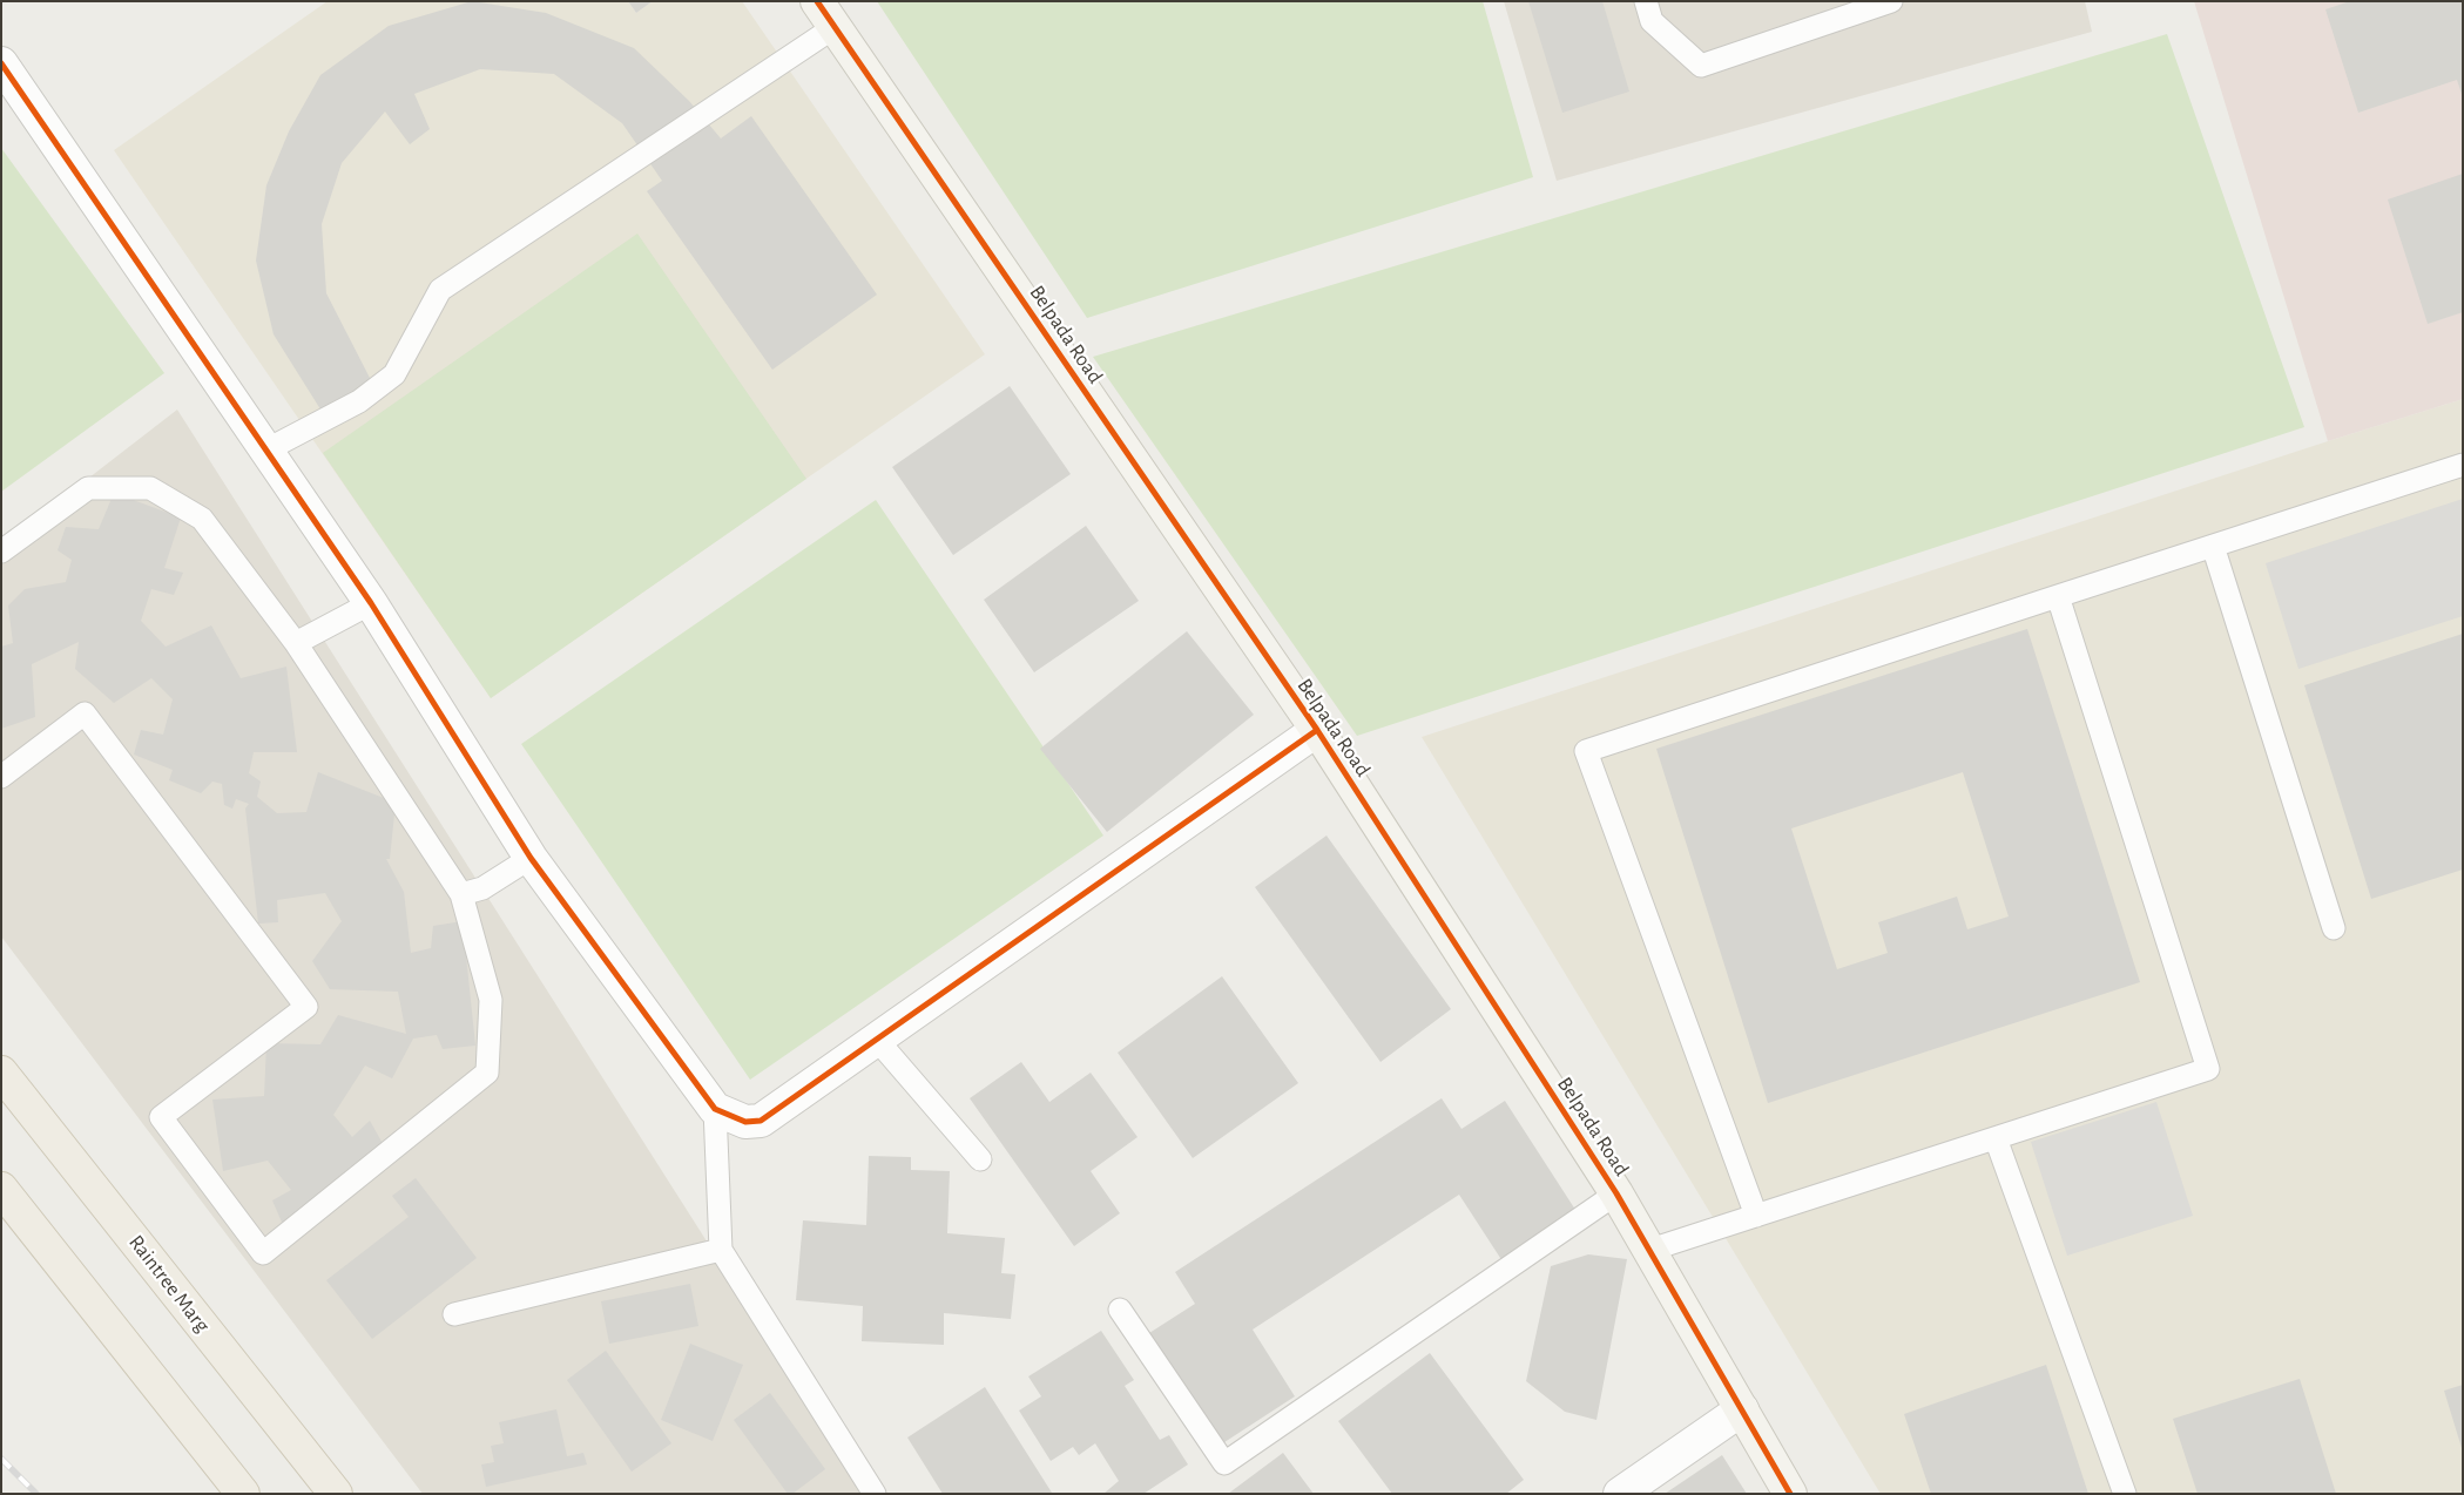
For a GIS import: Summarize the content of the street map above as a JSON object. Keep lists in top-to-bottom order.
{
  "streets": {
    "main road": ["Raintree Marg"],
    "street": ["Belpada Road"]
  }
}
